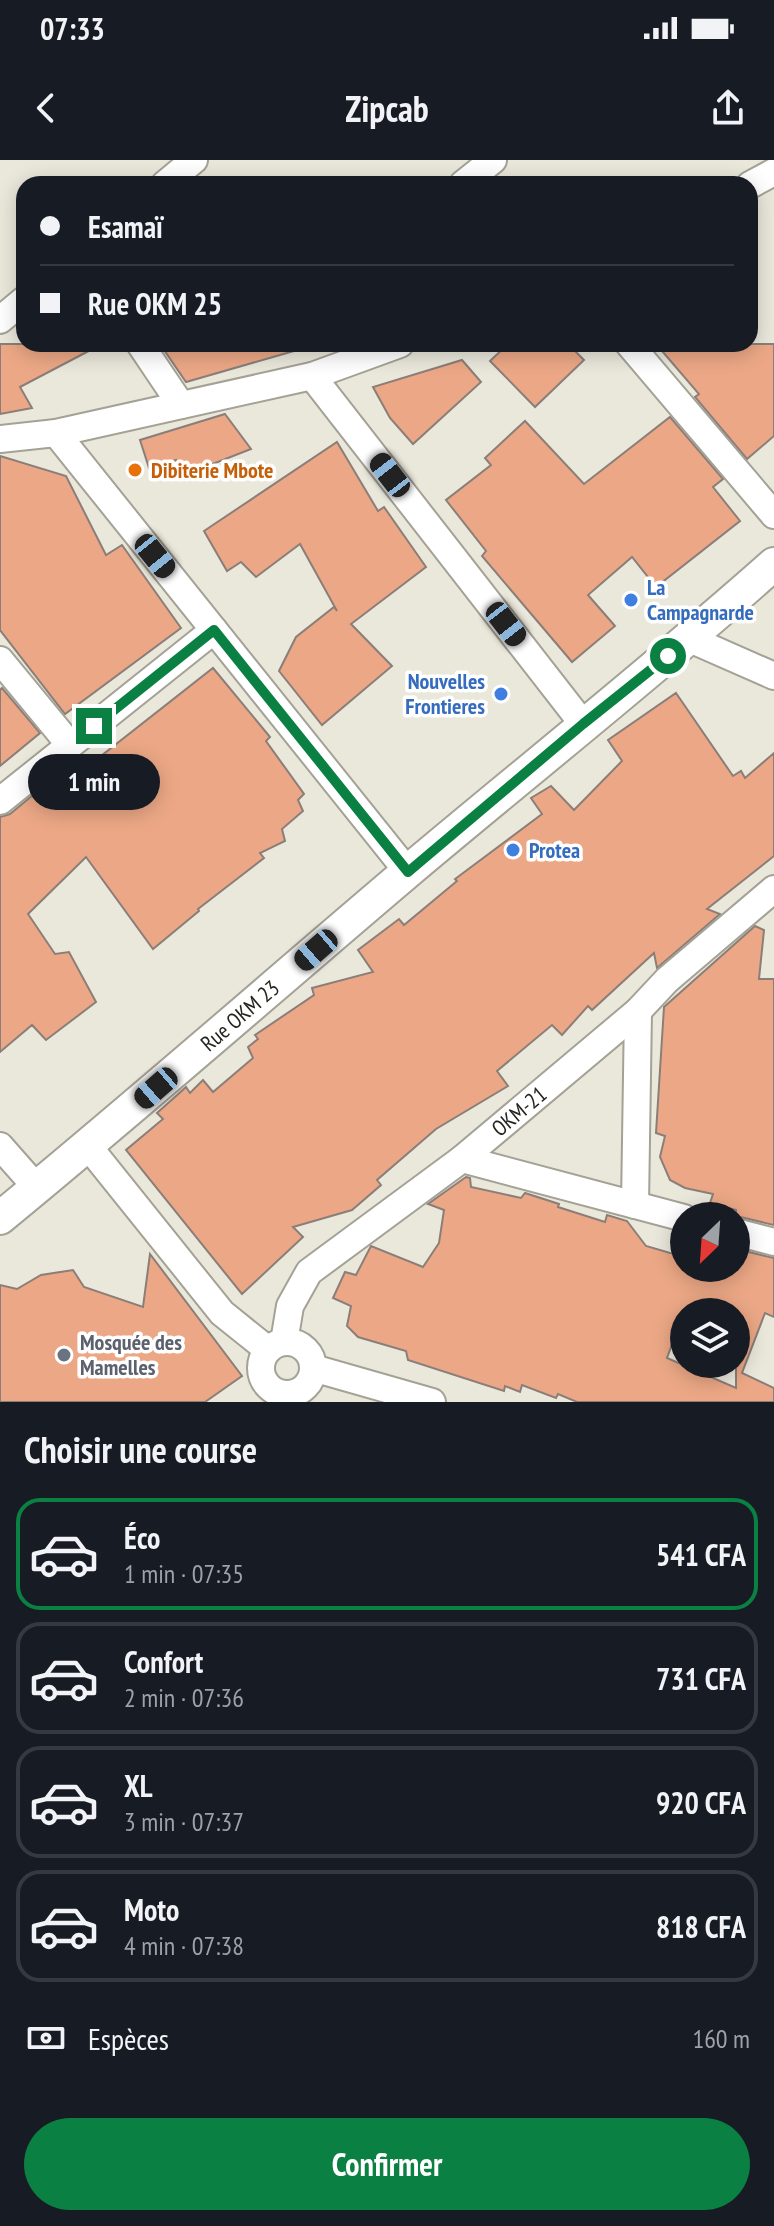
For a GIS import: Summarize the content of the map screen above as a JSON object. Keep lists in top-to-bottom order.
{
  "streets": {
    "street": ["Rue OKM 23", "OKM-21"]
  },
  "places": [
    "Dibiterie Mbote",
    "La Campagnarde",
    "Nouvelles Frontieres",
    "Protea",
    "Mosquée des Mamelles"
  ],
  "north": "bottom left",
  "page": {
    "status": "07:33",
    "header": "Zipcab",
    "banner": ["Esamaï", "Rue OKM 25"],
    "bubble": "1 min",
    "heading": "Choisir une course",
    "list": [
      {
        "name": "Éco",
        "note": "1 min · 07:35",
        "value": "541 CFA"
      },
      {
        "name": "Confort",
        "note": "2 min · 07:36",
        "value": "731 CFA"
      },
      {
        "name": "XL",
        "note": "3 min · 07:37",
        "value": "920 CFA"
      },
      {
        "name": "Moto",
        "note": "4 min · 07:38",
        "value": "818 CFA"
      }
    ],
    "pay": ["Espèces", "160 m"],
    "buttons": "Confirmer"
  }
}
